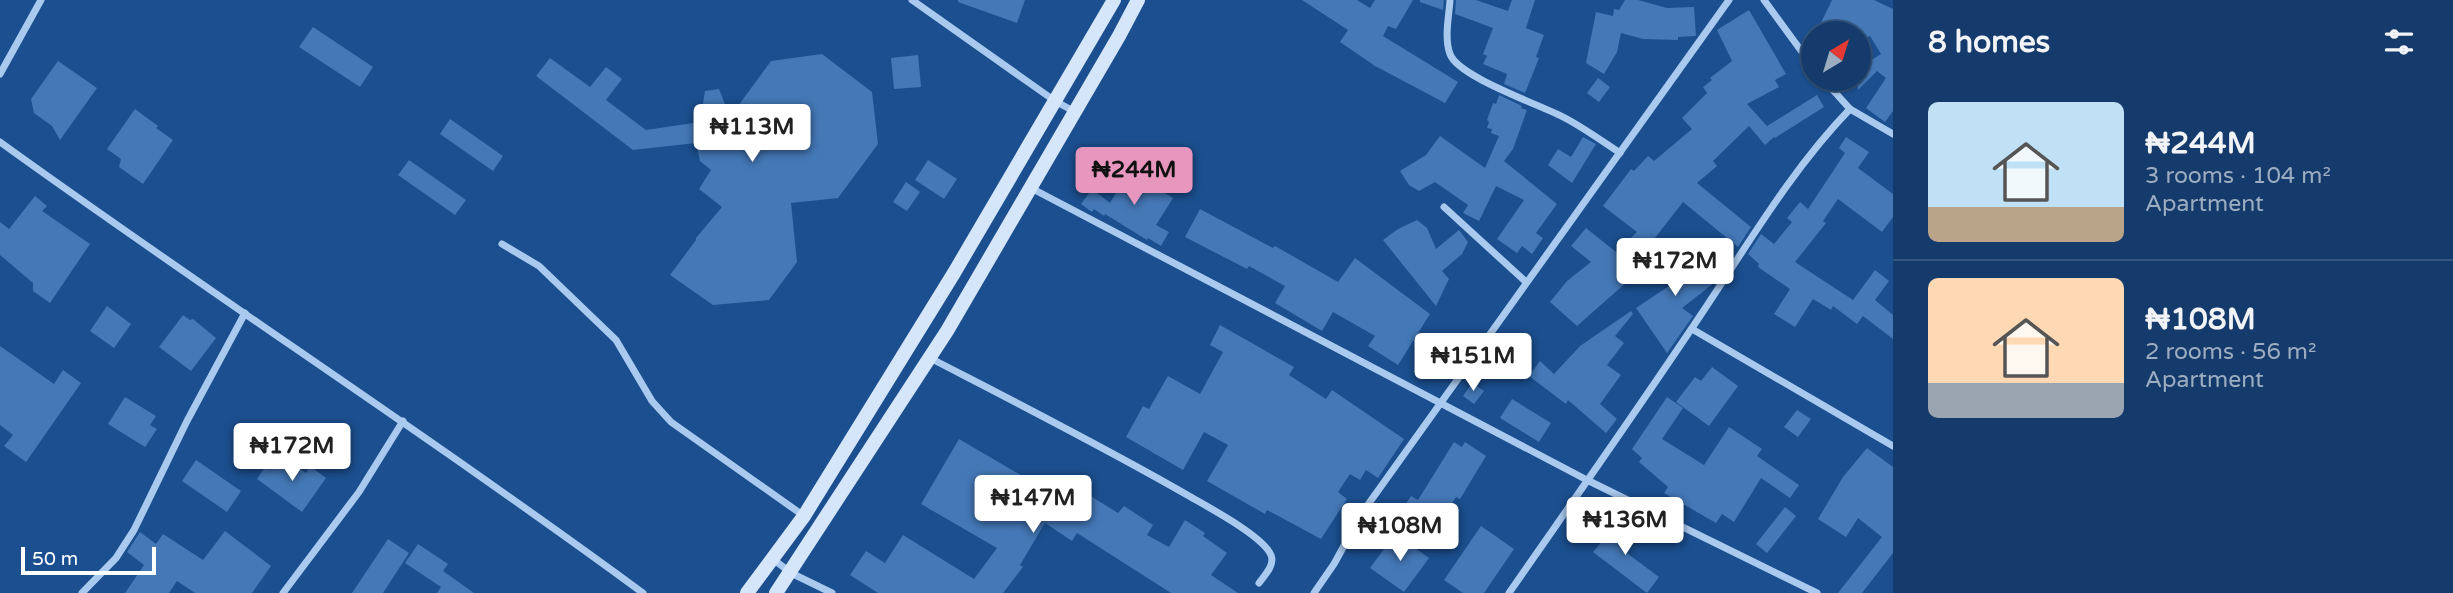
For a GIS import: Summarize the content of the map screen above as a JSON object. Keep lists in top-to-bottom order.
{
  "scale_bar": "50 m",
  "north": "top right",
  "page": {
    "heading": "8 homes",
    "list": [
      {
        "name": "₦244M",
        "note": "3 rooms · 104 m² · Apartment"
      },
      {
        "name": "₦108M",
        "note": "2 rooms · 56 m² · Apartment"
      }
    ],
    "price": [
      "₦113M",
      "₦244M",
      "₦172M",
      "₦151M",
      "₦172M",
      "₦147M",
      "₦136M",
      "₦108M"
    ],
    "scale": "50 m"
  }
}
